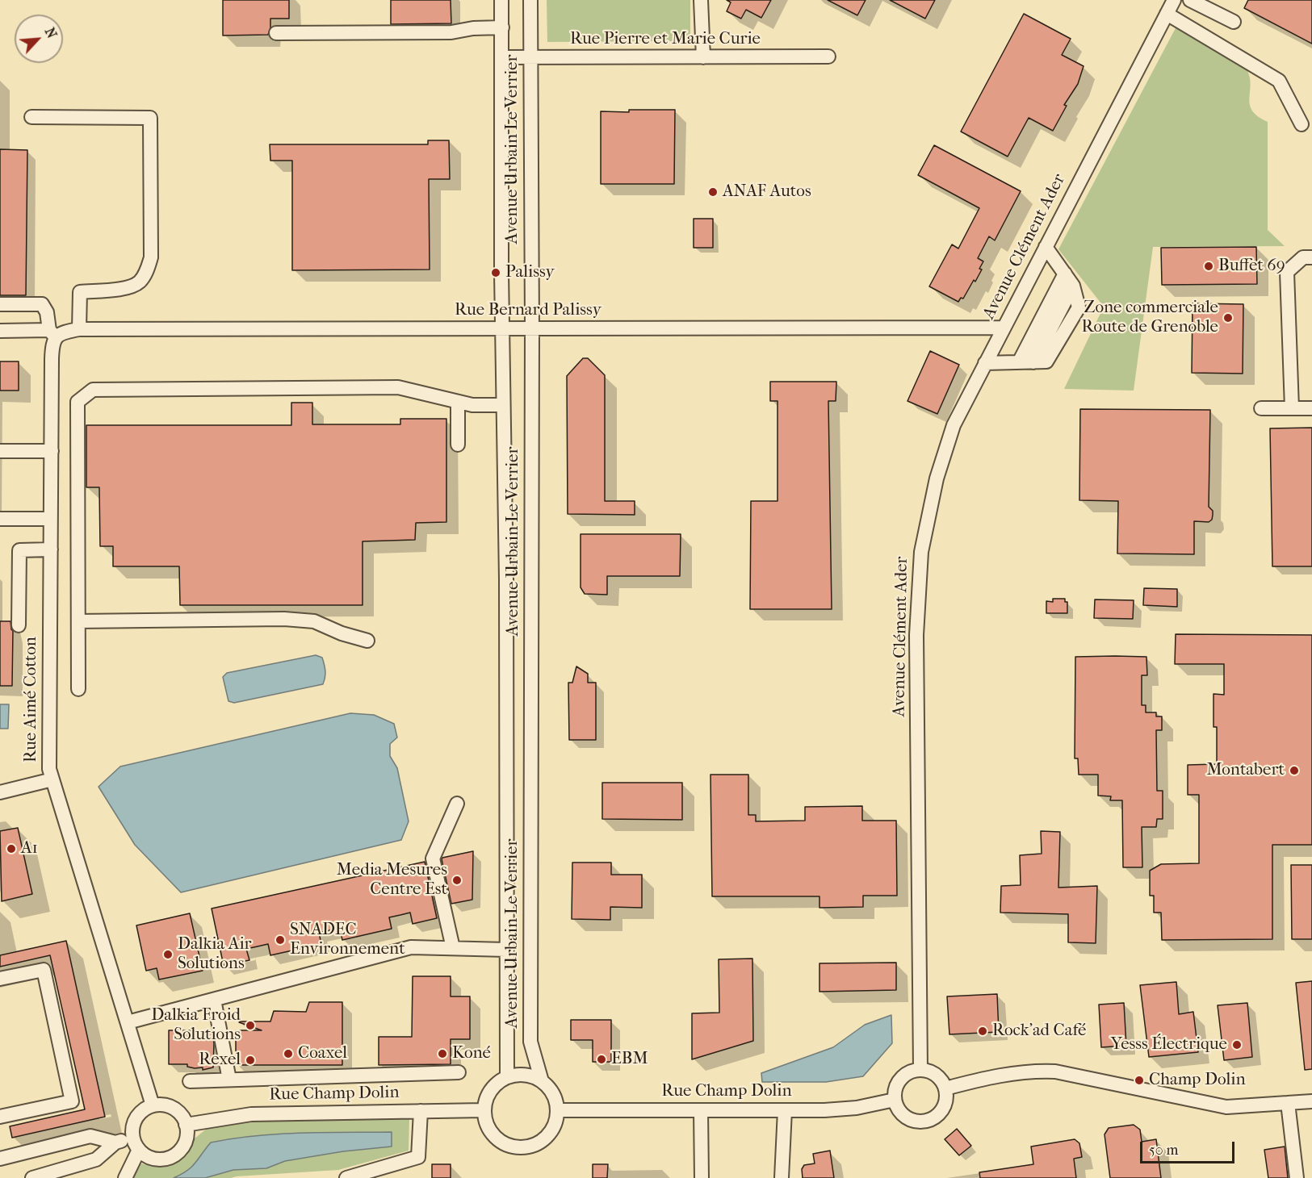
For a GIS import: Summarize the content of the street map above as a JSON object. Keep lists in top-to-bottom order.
{
  "streets": {
    "street": [
      "Rue Pierre et Marie Curie",
      "Avenue Urbain Le Verrier",
      "Avenue Clément Ader",
      "Rue Bernard Palissy",
      "Rue Aimé Cotton",
      "Rue Champ Dolin"
    ]
  },
  "crossings": [
    ["Rue Pierre et Marie Curie", "Avenue Urbain Le Verrier"],
    ["Avenue Urbain Le Verrier", "Rue Bernard Palissy"],
    ["Avenue Urbain Le Verrier", "Rue Champ Dolin"],
    ["Avenue Clément Ader", "Rue Bernard Palissy"],
    ["Avenue Clément Ader", "Rue Champ Dolin"],
    ["Rue Bernard Palissy", "Rue Aimé Cotton"],
    ["Rue Aimé Cotton", "Rue Champ Dolin"]
  ],
  "places": [
    "ANAF Autos",
    "Buffet 69",
    "Palissy",
    "Zone commerciale Route de Grenoble",
    "Montabert",
    "A1",
    "Media Mesures Centre Est",
    "SNADEC Environnement",
    "Dalkia Air Solutions",
    "Dalkia Froid Solutions",
    "Rock'ad Café",
    "Yesss Électrique",
    "Coaxel",
    "Koné",
    "EBM",
    "Rexel",
    "Champ Dolin"
  ],
  "scale_bar": "50 m",
  "north": "top right"
}
